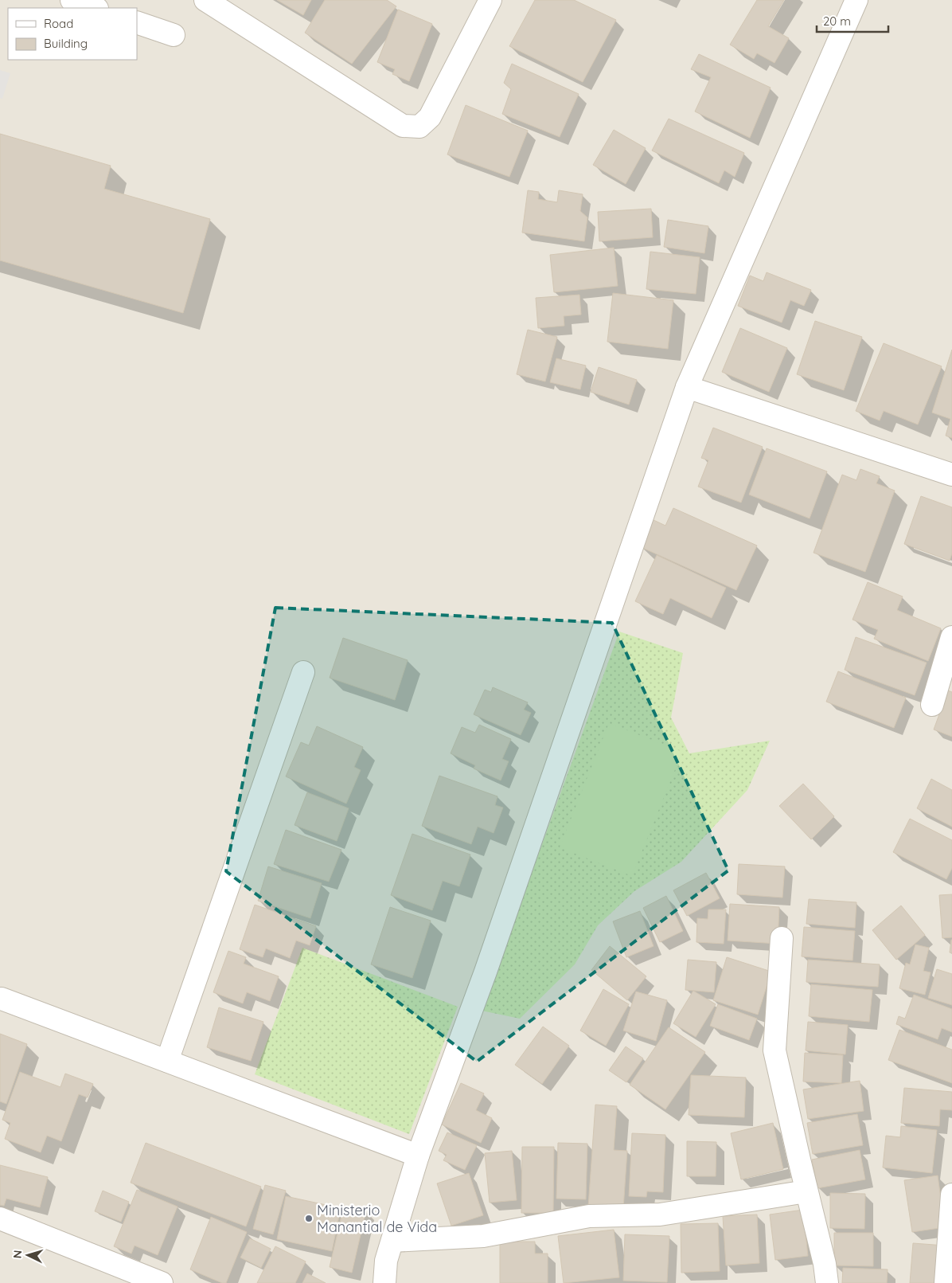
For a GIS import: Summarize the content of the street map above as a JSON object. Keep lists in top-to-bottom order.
{
  "places": ["Ministerio Manantial de Vida"],
  "legend": ["Road", "Building"],
  "scale_bar": "20 m",
  "north": "left"
}
